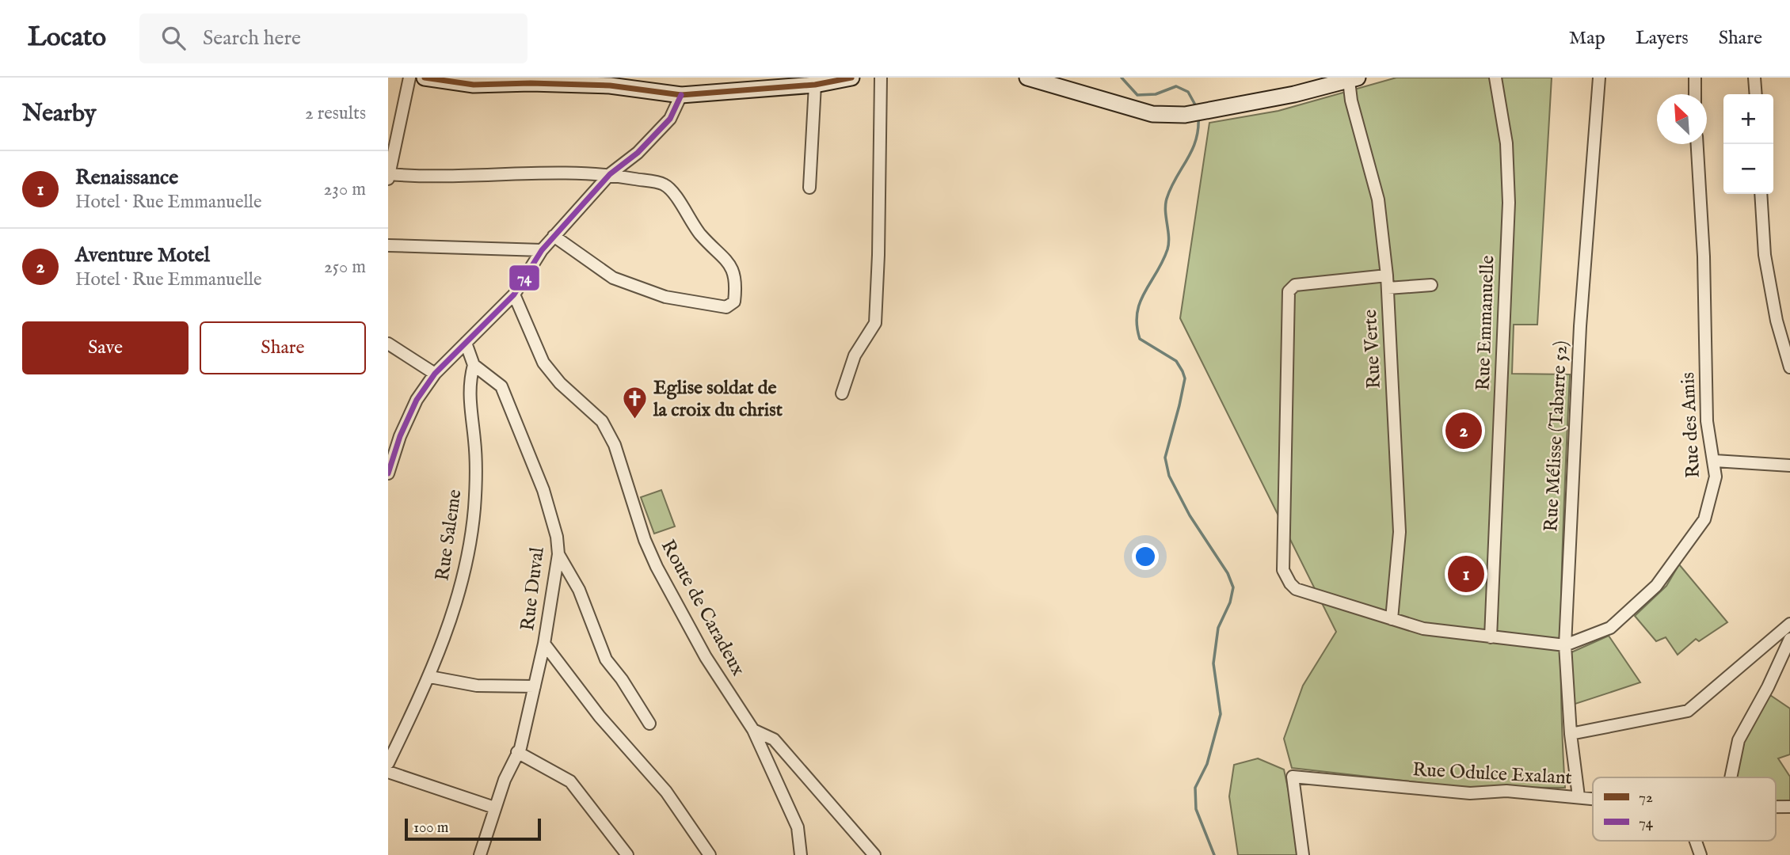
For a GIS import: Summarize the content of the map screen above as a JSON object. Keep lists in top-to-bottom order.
{
  "streets": {
    "street": [
      "Rue Emmanuelle",
      "Rue Verte",
      "Rue des Amis",
      "Rue Mélisse (Tabarre 52)",
      "Rue Saleme",
      "Rue Duval",
      "Route de Caradeux",
      "Rue Odulce Exalant"
    ]
  },
  "crossings": [
    ["Rue des Amis", "Rue Mélisse (Tabarre 52)"],
    ["Rue Mélisse (Tabarre 52)", "Rue Odulce Exalant"],
    ["Rue Saleme", "Rue Duval"]
  ],
  "places": {
    "church": ["Eglise soldat de la croix du christ"]
  },
  "lines": ["transit line 72", "transit line 74"],
  "legend": ["72", "74"],
  "scale_bar": "100 m",
  "north": "top left",
  "page": {
    "header": "Locato",
    "search": "Search here",
    "nav": ["Map", "Layers", "Share"],
    "heading": ["Nearby", "2 results"],
    "map_buttons": ["+", "−"],
    "list": [
      {
        "mark": "1",
        "name": "Renaissance",
        "note": "Hotel · Rue Emmanuelle",
        "value": "230 m"
      },
      {
        "mark": "2",
        "name": "Aventure Motel",
        "note": "Hotel · Rue Emmanuelle",
        "value": "250 m"
      }
    ],
    "buttons": ["Save", "Share"],
    "pins": ["2", "1"],
    "scale": "100 m"
  }
}
